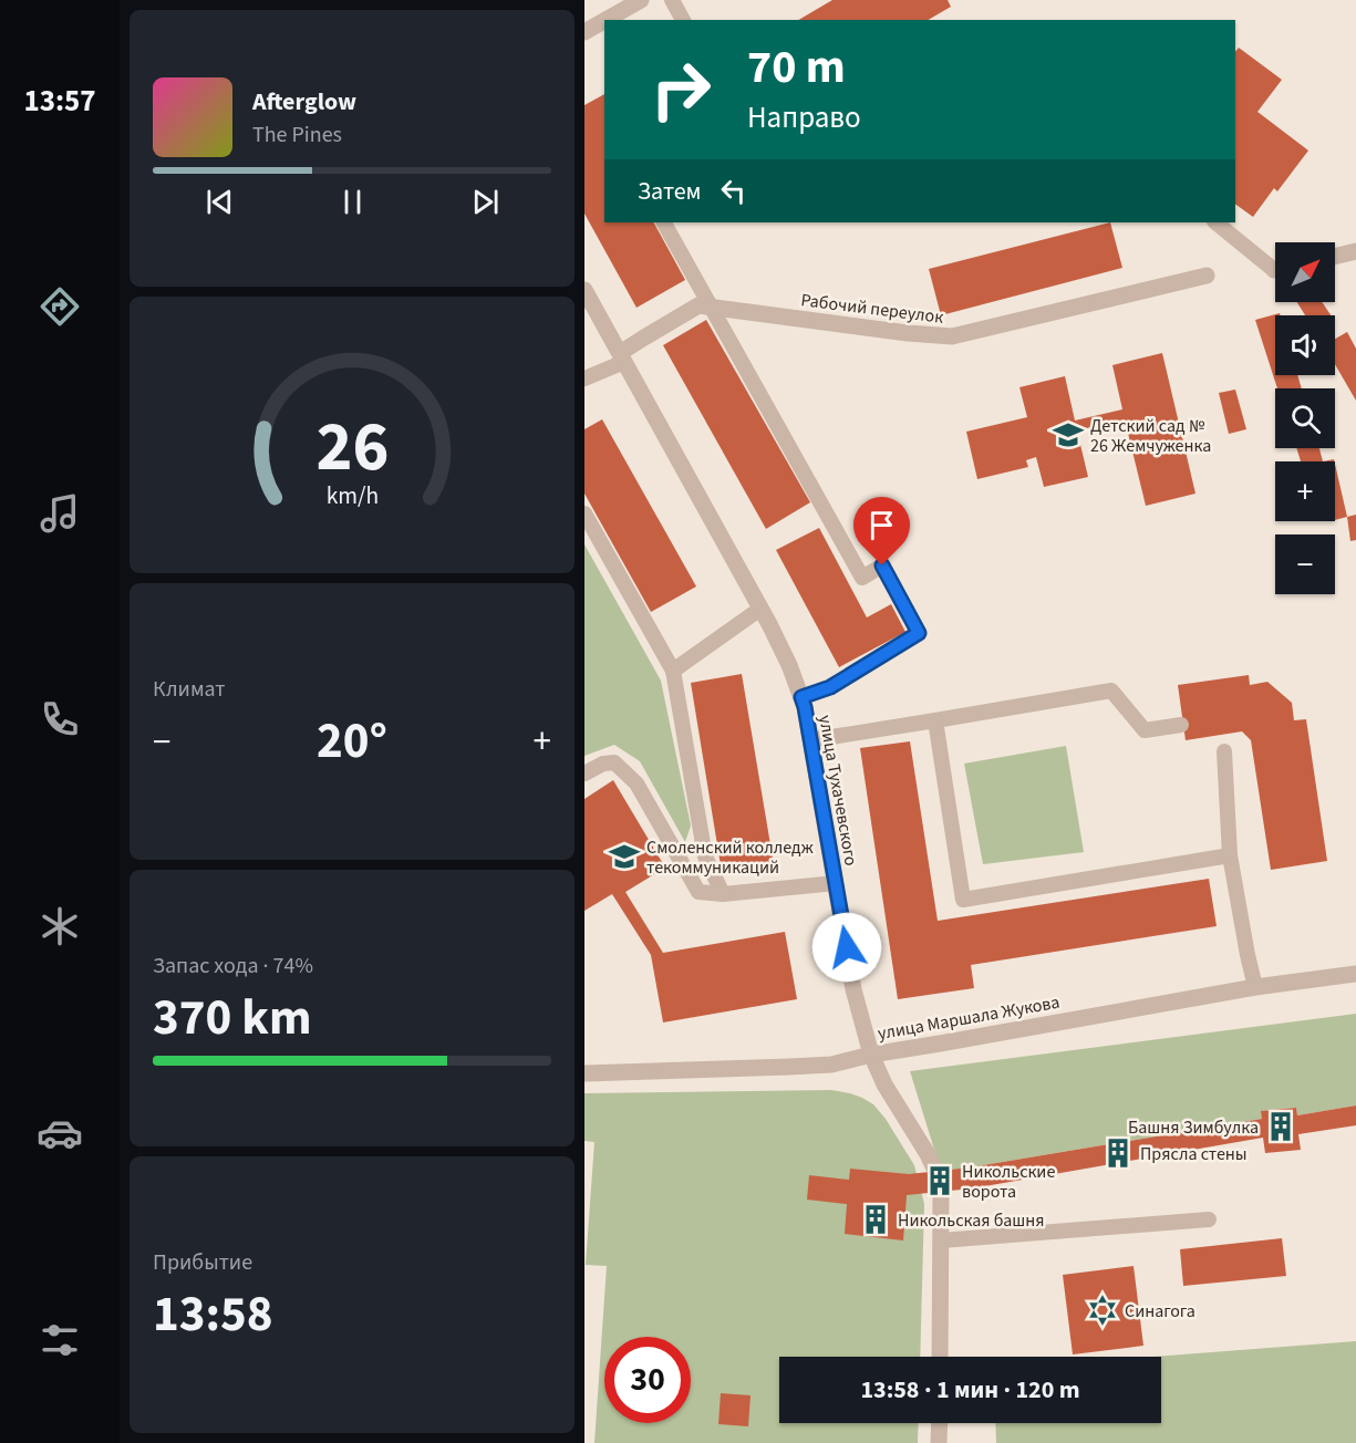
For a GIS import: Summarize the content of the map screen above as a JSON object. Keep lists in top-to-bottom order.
{
  "streets": {
    "street": ["Рабочий переулок", "улица Тухачевского", "улица Маршала Жукова"]
  },
  "crossings": [
    ["Рабочий переулок", "улица Тухачевского"],
    ["улица Тухачевского", "улица Маршала Жукова"]
  ],
  "places": {
    "school or university": ["Детский сад № 26 Жемчуженка", "Смоленский колледж текоммуникаций"],
    "building": [
      "Башня Зимбулка",
      "Прясла стены",
      "Никольские ворота",
      "Никольская башня"
    ],
    "synagogue": ["Синагога"]
  },
  "north": "top right",
  "page": {
    "tabs": "13:57",
    "turn": ["70 m", "Направо"],
    "song": ["Afterglow", "The Pines"],
    "then": "Затем",
    "map_buttons": ["+", "−"],
    "tile": [
      "Климат",
      ["Запас хода · 74%", "370 km"],
      ["Прибытие", "13:58"]
    ],
    "heat": ["−", "20°", "+"],
    "limit": "30",
    "trip": "13:58 · 1 мин · 120 m",
    "gauge": ["26", "km/h"]
  }
}
